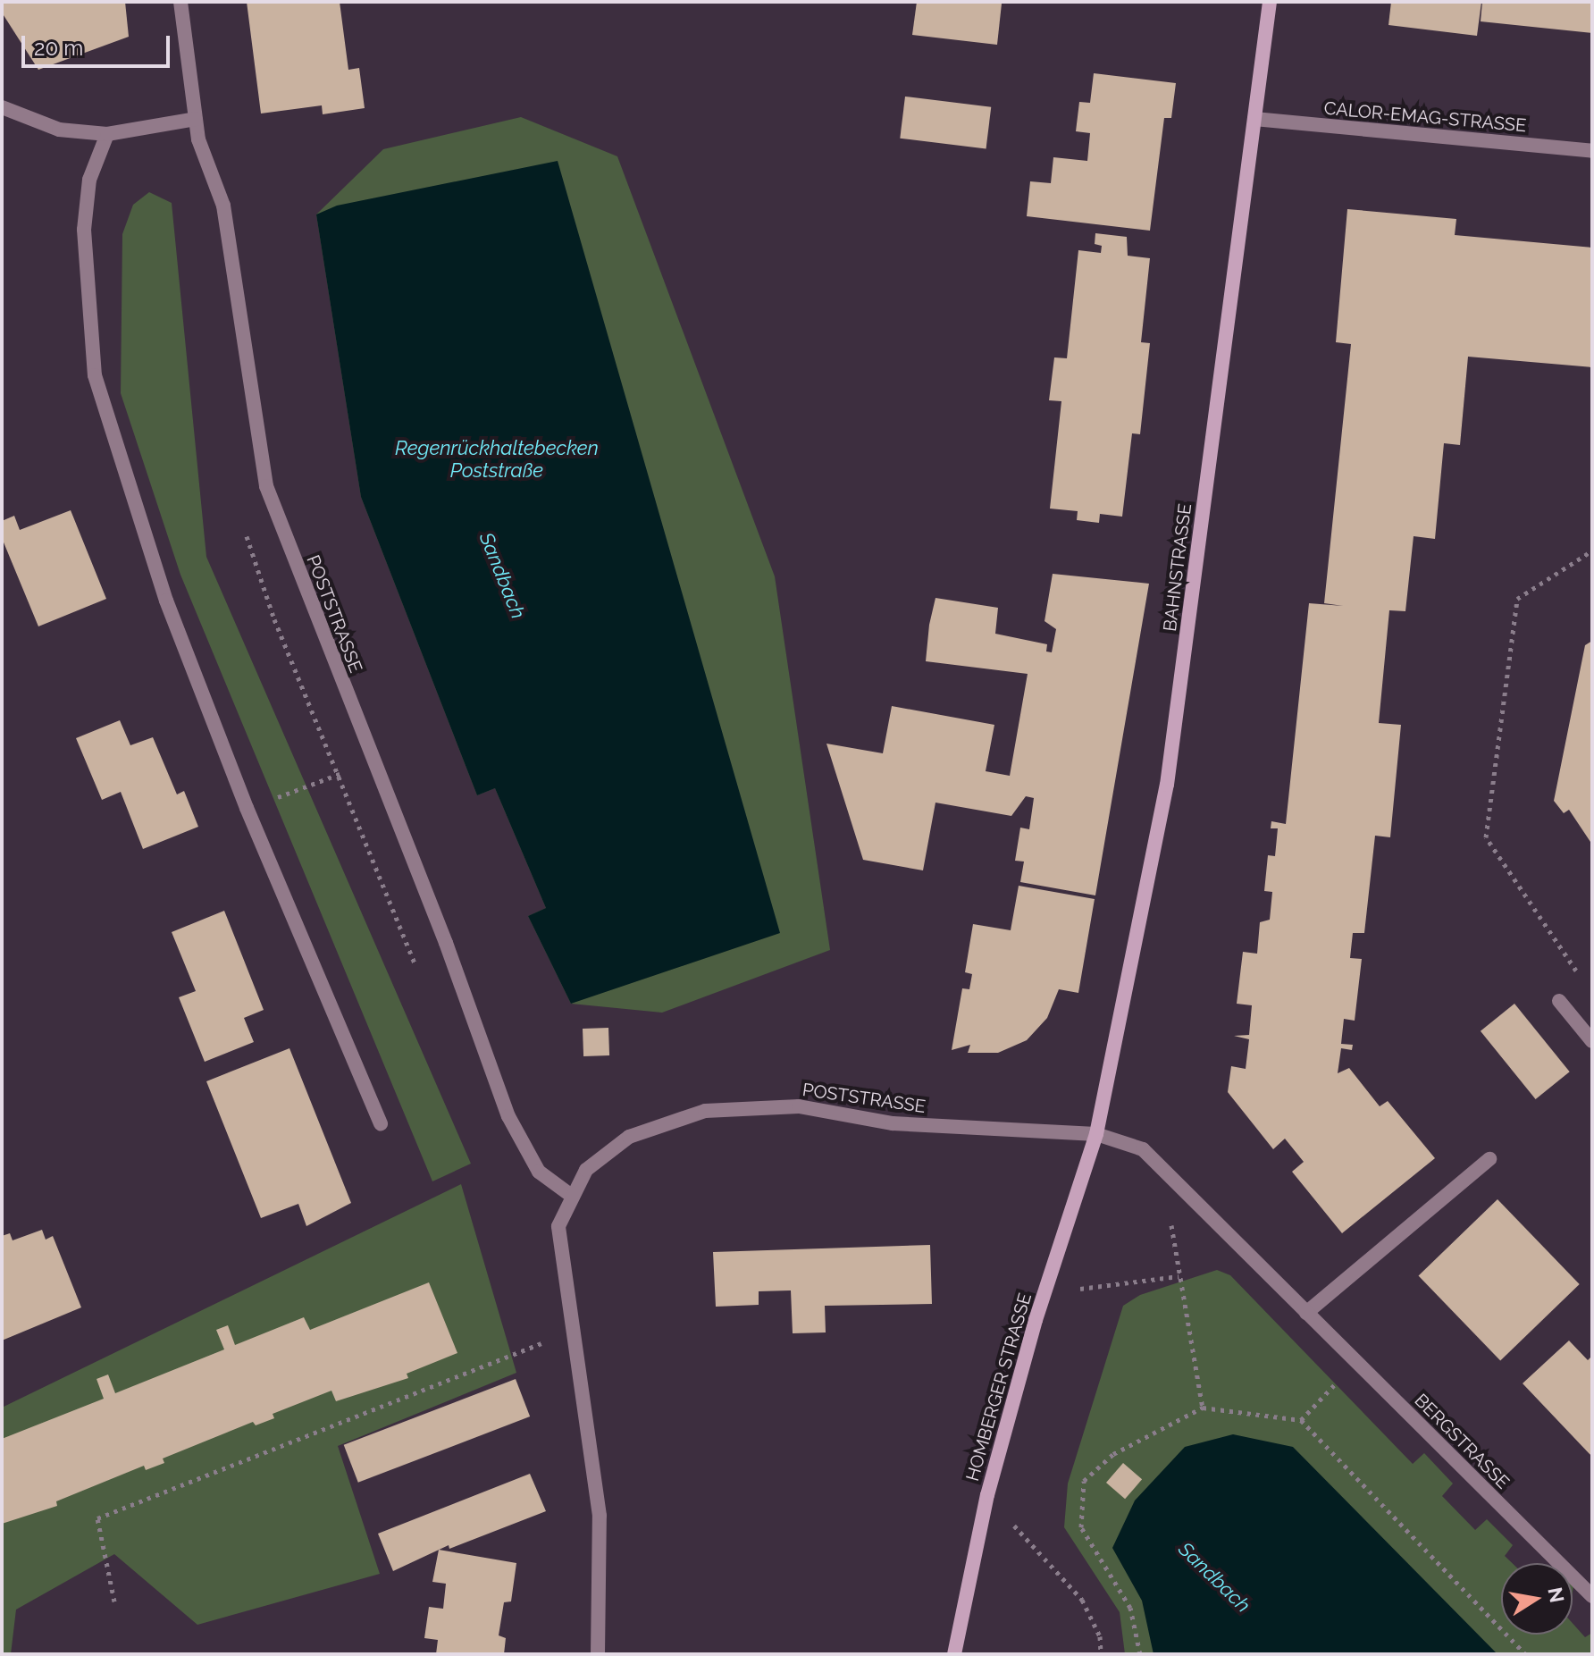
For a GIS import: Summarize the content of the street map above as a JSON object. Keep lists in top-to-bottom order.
{
  "streets": {
    "main road": ["BAHNSTRASSE", "HOMBERGER STRASSE"],
    "street": ["CALOR-EMAG-STRASSE", "POSTSTRASSE", "BERGSTRASSE"]
  },
  "crossings": [
    ["CALOR-EMAG-STRASSE", "BAHNSTRASSE"],
    ["BAHNSTRASSE", "POSTSTRASSE"],
    ["BAHNSTRASSE", "HOMBERGER STRASSE"],
    ["BAHNSTRASSE", "BERGSTRASSE"],
    ["POSTSTRASSE", "HOMBERGER STRASSE"],
    ["POSTSTRASSE", "BERGSTRASSE"],
    ["HOMBERGER STRASSE", "BERGSTRASSE"]
  ],
  "water": ["Regenrückhaltebecken Poststraße", "Sandbach"],
  "scale_bar": "20 m",
  "north": "right"
}
